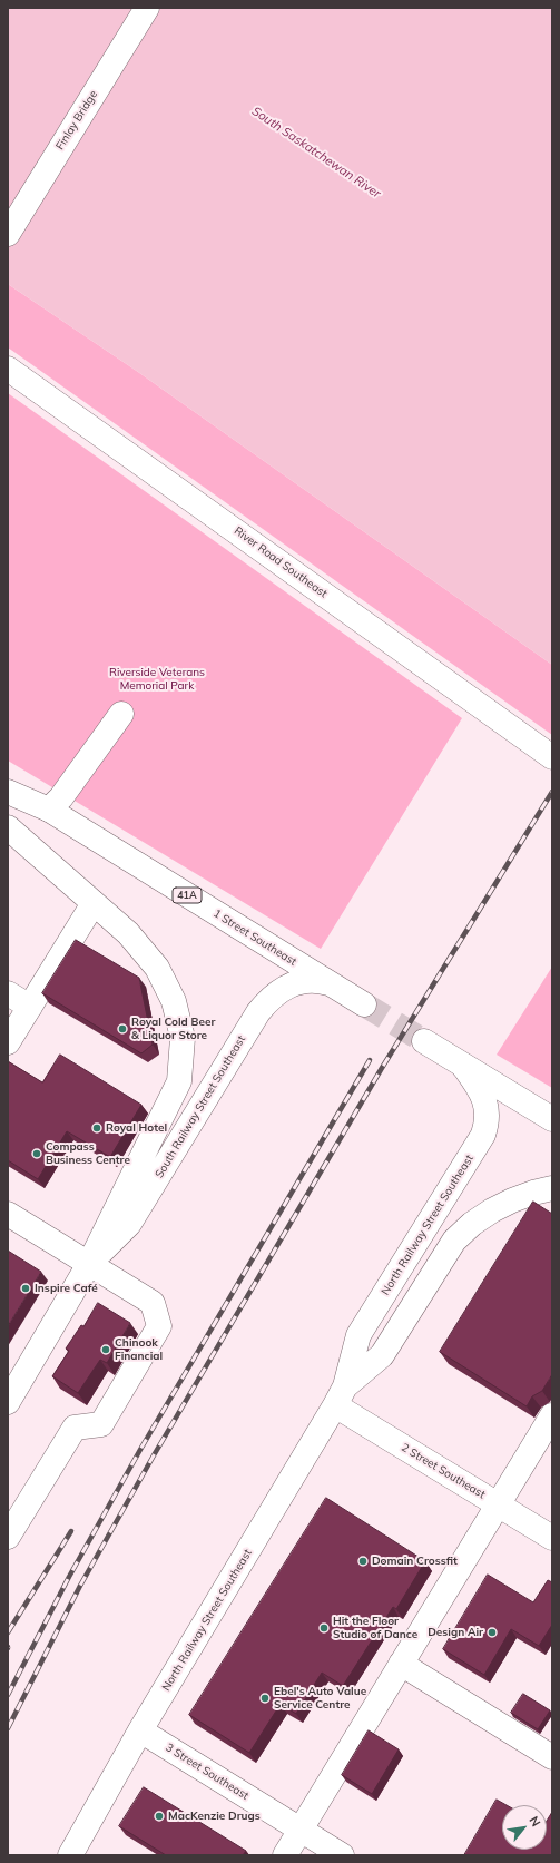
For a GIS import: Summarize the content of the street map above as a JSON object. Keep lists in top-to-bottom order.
{
  "streets": {
    "street": [
      "Finlay Bridge",
      "River Road Southeast",
      "41A",
      "1 Street Southeast",
      "South Railway Street Southeast",
      "North Railway Street Southeast",
      "2 Street Southeast",
      "3 Street Southeast"
    ]
  },
  "crossings": [
    ["1 Street Southeast", "South Railway Street Southeast"],
    ["North Railway Street Southeast", "2 Street Southeast"],
    ["North Railway Street Southeast", "3 Street Southeast"]
  ],
  "water": ["South Saskatchewan River"],
  "parks": ["Riverside Veterans Memorial Park"],
  "places": [
    "Royal Cold Beer & Liquor Store",
    "Royal Hotel",
    "Compass Business Centre",
    "Inspire Café",
    "Chinook Financial",
    "Domain Crossfit",
    "Hit the Floor Studio of Dance",
    "Design Air",
    "Ebel's Auto Value Service Centre",
    "MacKenzie Drugs"
  ],
  "north": "top right"
}
